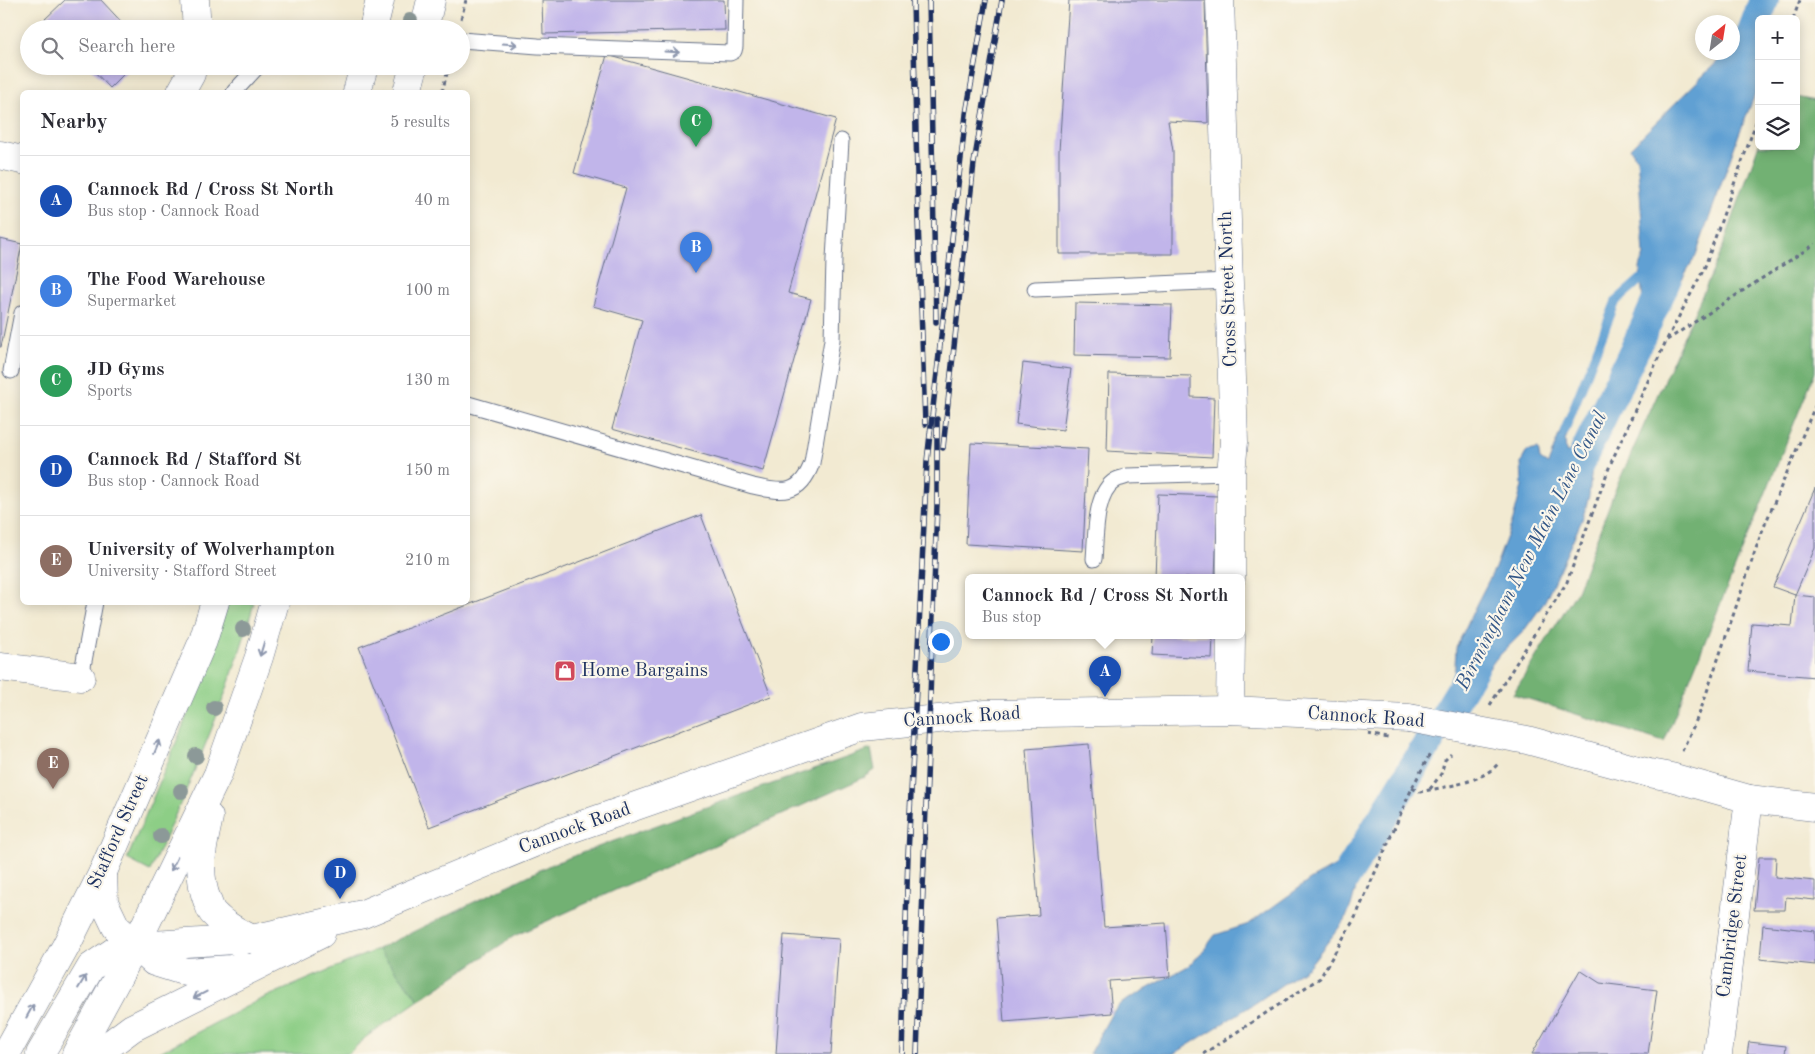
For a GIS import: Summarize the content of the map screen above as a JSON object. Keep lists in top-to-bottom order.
{
  "streets": {
    "main road": [
      "Cross Street North",
      "Cannock Road",
      "Stafford Street",
      "Cambridge Street"
    ]
  },
  "crossings": [
    ["Cannock Road", "Cambridge Street"]
  ],
  "water": ["Birmingham New Main Line Canal"],
  "places": {
    "shop": ["Home Bargains"]
  },
  "north": "top right",
  "page": {
    "map_buttons": ["+", "−"],
    "search": "Search here",
    "heading": ["Nearby", "5 results"],
    "pins": [
      "C",
      "B",
      "A",
      "E",
      "D"
    ],
    "list": [
      {
        "mark": "A",
        "name": "Cannock Rd / Cross St North",
        "note": "Bus stop · Cannock Road",
        "value": "40 m"
      },
      {
        "mark": "B",
        "name": "The Food Warehouse",
        "note": "Supermarket",
        "value": "100 m"
      },
      {
        "mark": "C",
        "name": "JD Gyms",
        "note": "Sports",
        "value": "130 m"
      },
      {
        "mark": "D",
        "name": "Cannock Rd / Stafford St",
        "note": "Bus stop · Cannock Road",
        "value": "150 m"
      },
      {
        "mark": "E",
        "name": "University of Wolverhampton",
        "note": "University · Stafford Street",
        "value": "210 m"
      }
    ],
    "popup": ["Cannock Rd / Cross St North", "Bus stop"]
  }
}
